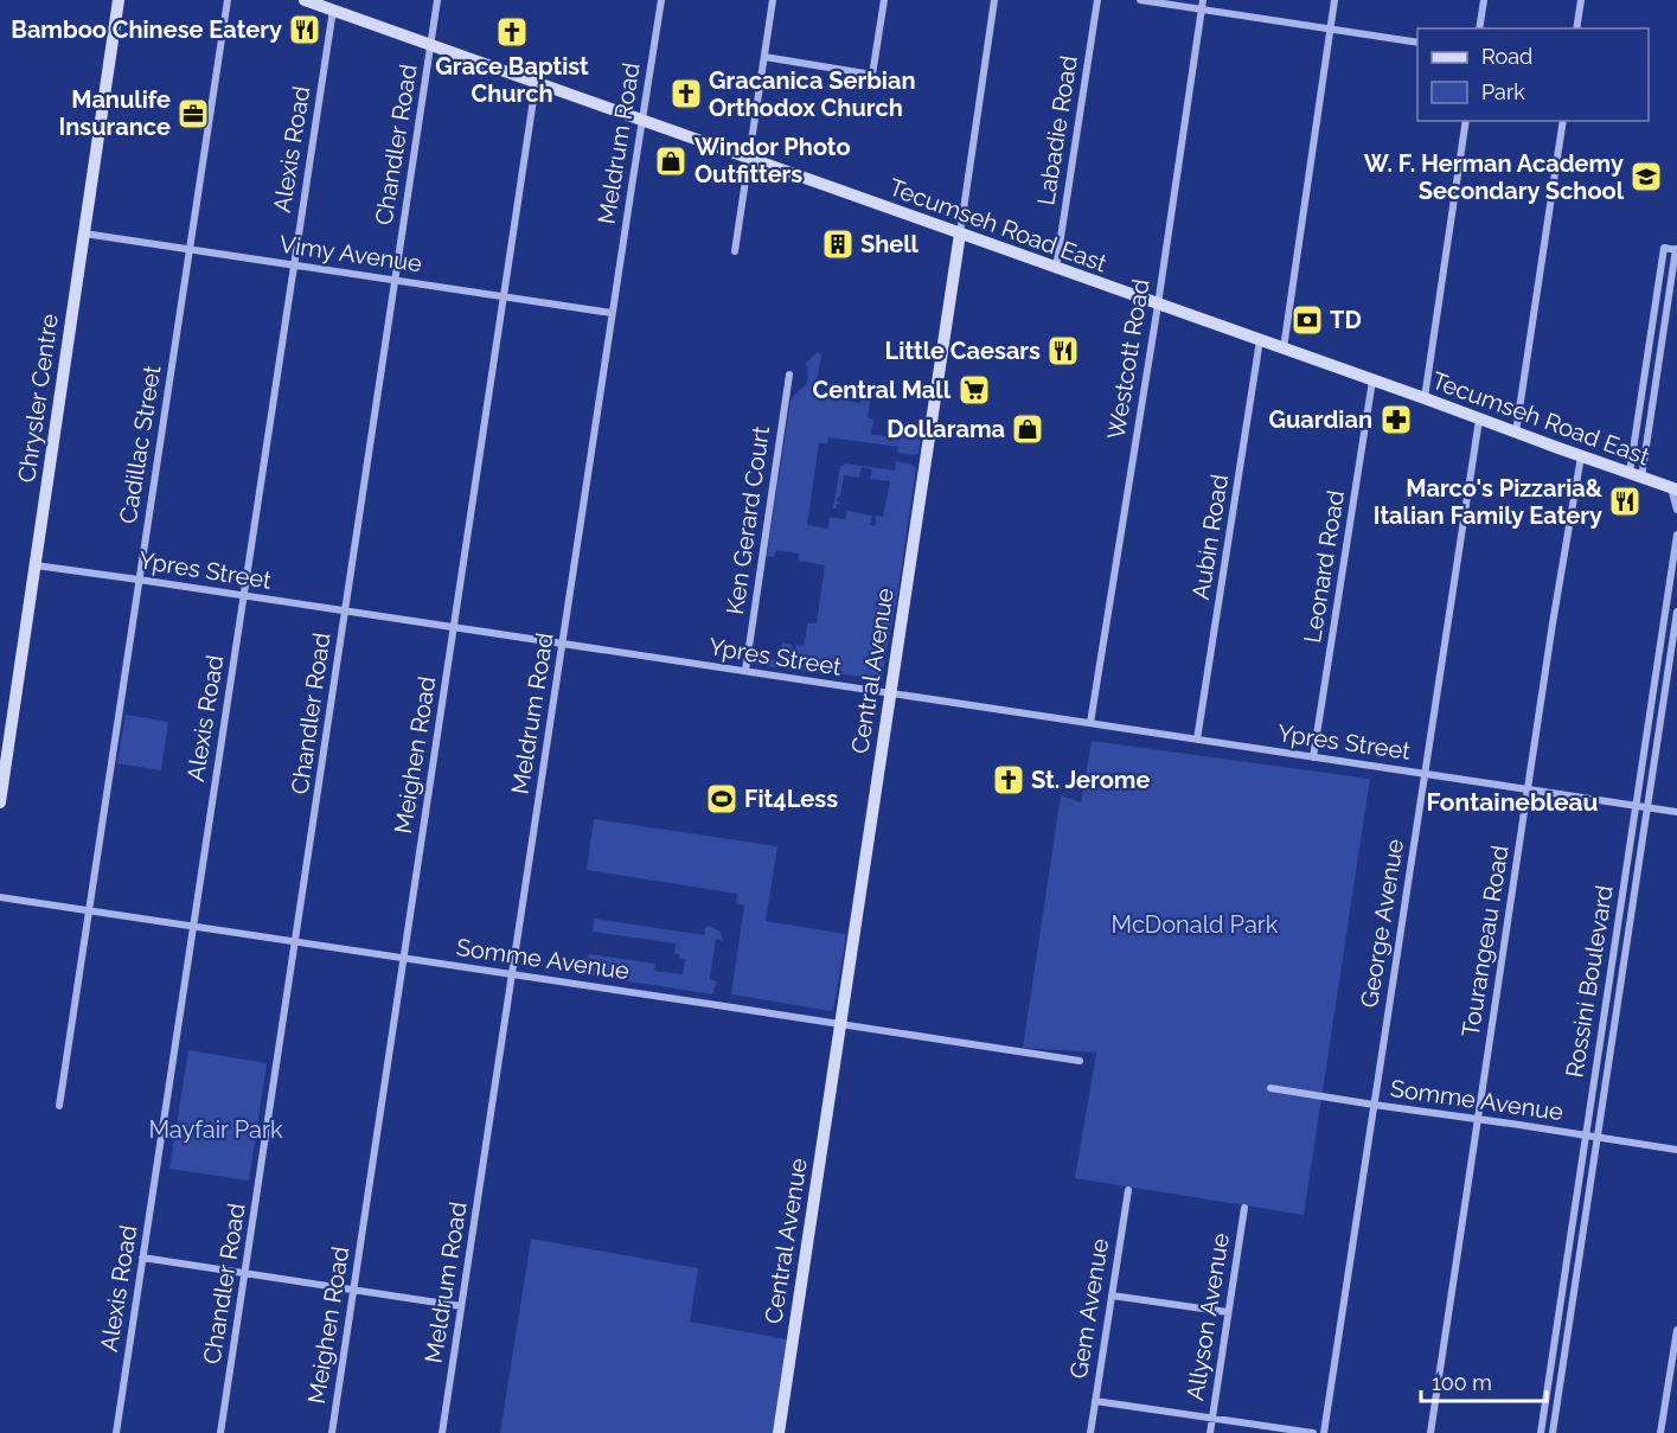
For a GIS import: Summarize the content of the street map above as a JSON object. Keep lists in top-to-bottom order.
{
  "streets": {
    "street": [
      "Labadie Road",
      "Meldrum Road",
      "Chandler Road",
      "Alexis Road",
      "Tecumseh Road East",
      "Vimy Avenue",
      "Westcott Road",
      "Chrysler Centre",
      "Cadillac Street",
      "Ken Gerard Court",
      "Aubin Road",
      "Leonard Road",
      "Ypres Street",
      "Central Avenue",
      "Meighen Road",
      "George Avenue",
      "Tourangeau Road",
      "Somme Avenue",
      "Rossini Boulevard",
      "Gem Avenue",
      "Allyson Avenue"
    ]
  },
  "crossings": [
    ["Labadie Road", "Tecumseh Road East"],
    ["Meldrum Road", "Tecumseh Road East"],
    ["Meldrum Road", "Vimy Avenue"],
    ["Meldrum Road", "Ypres Street"],
    ["Meldrum Road", "Somme Avenue"],
    ["Chandler Road", "Tecumseh Road East"],
    ["Chandler Road", "Vimy Avenue"],
    ["Chandler Road", "Ypres Street"],
    ["Chandler Road", "Somme Avenue"],
    ["Alexis Road", "Tecumseh Road East"],
    ["Alexis Road", "Vimy Avenue"],
    ["Alexis Road", "Ypres Street"],
    ["Alexis Road", "Somme Avenue"],
    ["Tecumseh Road East", "Westcott Road"],
    ["Tecumseh Road East", "Aubin Road"],
    ["Tecumseh Road East", "Leonard Road"],
    ["Tecumseh Road East", "Central Avenue"],
    ["Tecumseh Road East", "Meighen Road"],
    ["Tecumseh Road East", "George Avenue"],
    ["Tecumseh Road East", "Tourangeau Road"],
    ["Vimy Avenue", "Chrysler Centre"],
    ["Vimy Avenue", "Cadillac Street"],
    ["Vimy Avenue", "Meighen Road"],
    ["Westcott Road", "Ypres Street"],
    ["Chrysler Centre", "Ypres Street"],
    ["Cadillac Street", "Ypres Street"],
    ["Cadillac Street", "Somme Avenue"],
    ["Ken Gerard Court", "Ypres Street"],
    ["Aubin Road", "Ypres Street"],
    ["Leonard Road", "Ypres Street"],
    ["Ypres Street", "Central Avenue"],
    ["Ypres Street", "Meighen Road"],
    ["Ypres Street", "George Avenue"],
    ["Ypres Street", "Tourangeau Road"],
    ["Ypres Street", "Rossini Boulevard"],
    ["Central Avenue", "Somme Avenue"],
    ["Meighen Road", "Somme Avenue"],
    ["George Avenue", "Somme Avenue"],
    ["Tourangeau Road", "Somme Avenue"],
    ["Somme Avenue", "Rossini Boulevard"]
  ],
  "districts": ["Fontainebleau"],
  "parks": ["McDonald Park", "Mayfair Park"],
  "places": {
    "restaurant": ["Bamboo Chinese Eatery", "Little Caesars", "Marco's Pizzaria& Italian Family Eatery"],
    "church": ["Grace Baptist Church", "Gracanica Serbian Orthodox Church", "St. Jerome"],
    "office": ["Manulife Insurance"],
    "shop": ["Windor Photo Outfitters", "Dollarama"],
    "school or university": ["W. F. Herman Academy Secondary School"],
    "building": ["Shell"],
    "bank": ["TD"],
    "supermarket": ["Central Mall"],
    "pharmacy": ["Guardian"],
    "sports": ["Fit4Less"]
  },
  "legend": ["Road", "Park"],
  "scale_bar": "100 m"
}
